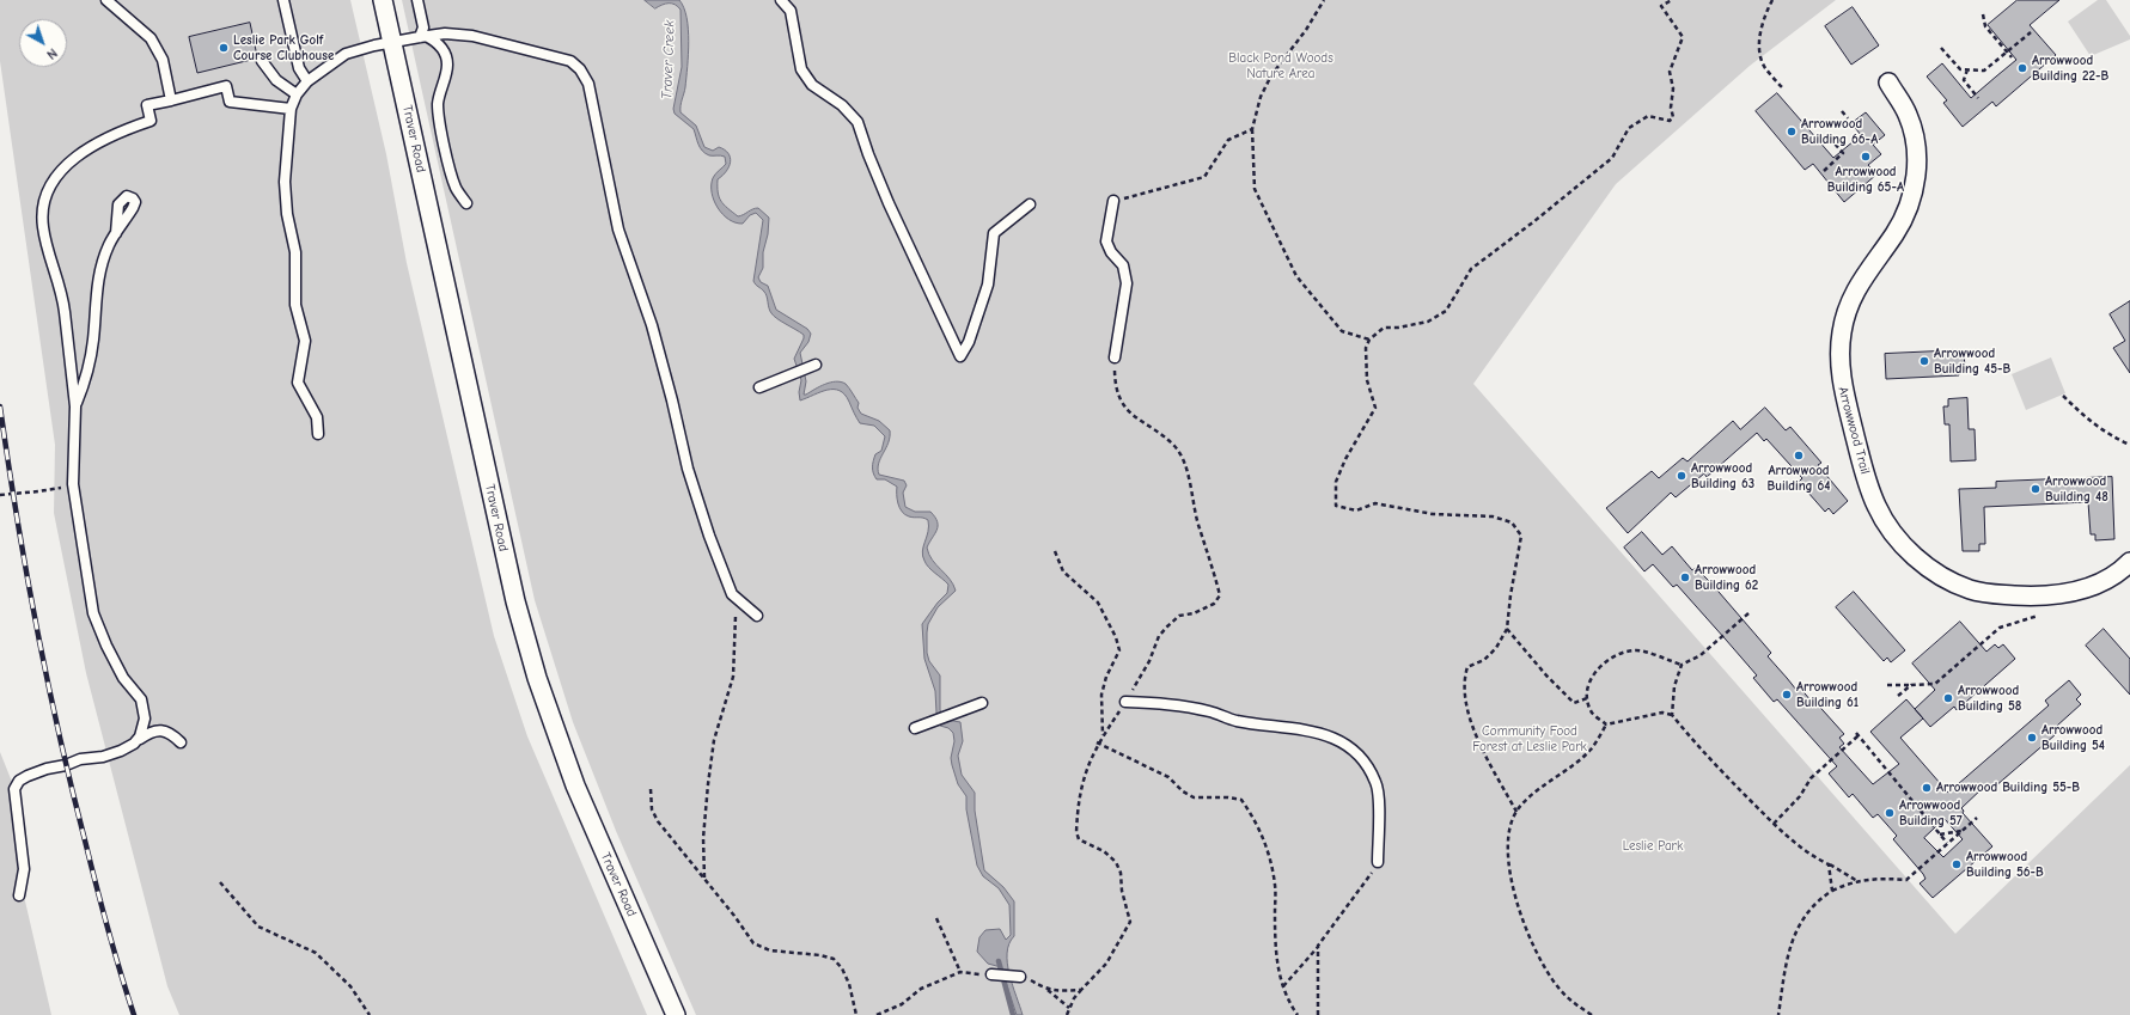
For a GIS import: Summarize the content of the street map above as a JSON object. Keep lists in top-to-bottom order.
{
  "streets": {
    "street": ["Traver Road", "Arrowwood Trail"]
  },
  "water": ["Traver Creek"],
  "parks": ["Black Pond Woods Nature Area", "Community Food Forest at Leslie Park", "Leslie Park"],
  "places": [
    "Leslie Park Golf Course Clubhouse",
    "Arrowwood Building 22-B",
    "Arrowwood Building 66-A",
    "Arrowwood Building 65-A",
    "Arrowwood Building 45-B",
    "Arrowwood Building 64",
    "Arrowwood Building 63",
    "Arrowwood Building 48",
    "Arrowwood Building 62",
    "Arrowwood Building 61",
    "Arrowwood Building 58",
    "Arrowwood Building 54",
    "Arrowwood Building 55-B",
    "Arrowwood Building 57",
    "Arrowwood Building 56-B"
  ],
  "north": "bottom right"
}
